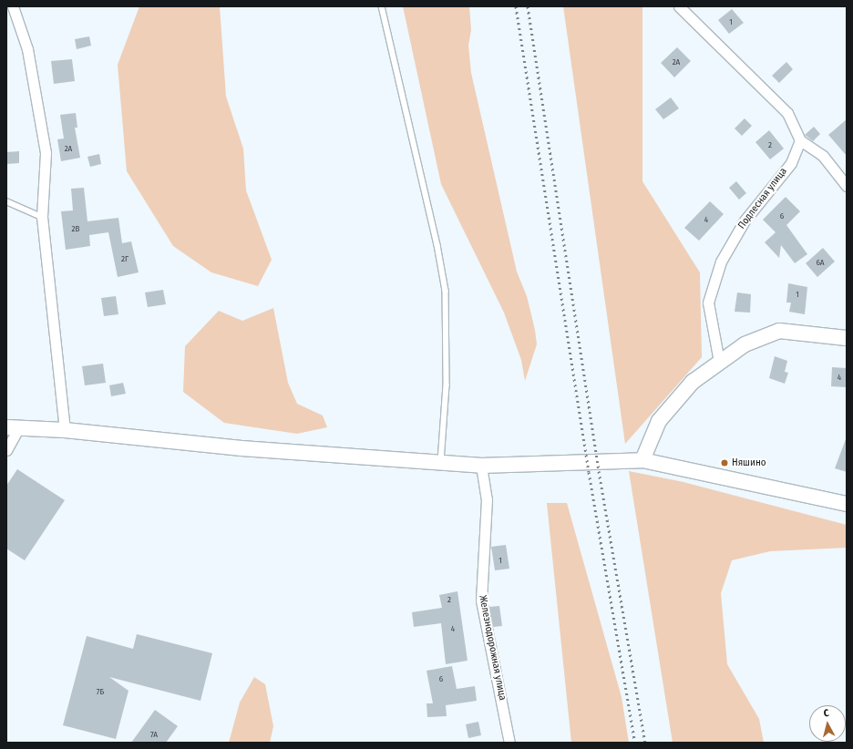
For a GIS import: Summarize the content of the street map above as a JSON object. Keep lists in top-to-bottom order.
{
  "streets": {
    "street": ["Подлесная улица", "Железнодорожная улица"]
  },
  "places": ["Няшино"],
  "house_numbers": [
    "1",
    "2А",
    "2",
    "2А",
    "6",
    "4",
    "2В",
    "2Г",
    "6А",
    "1",
    "4",
    "1",
    "2",
    "4",
    "6",
    "7Б",
    "7А"
  ],
  "north": "top"
}
